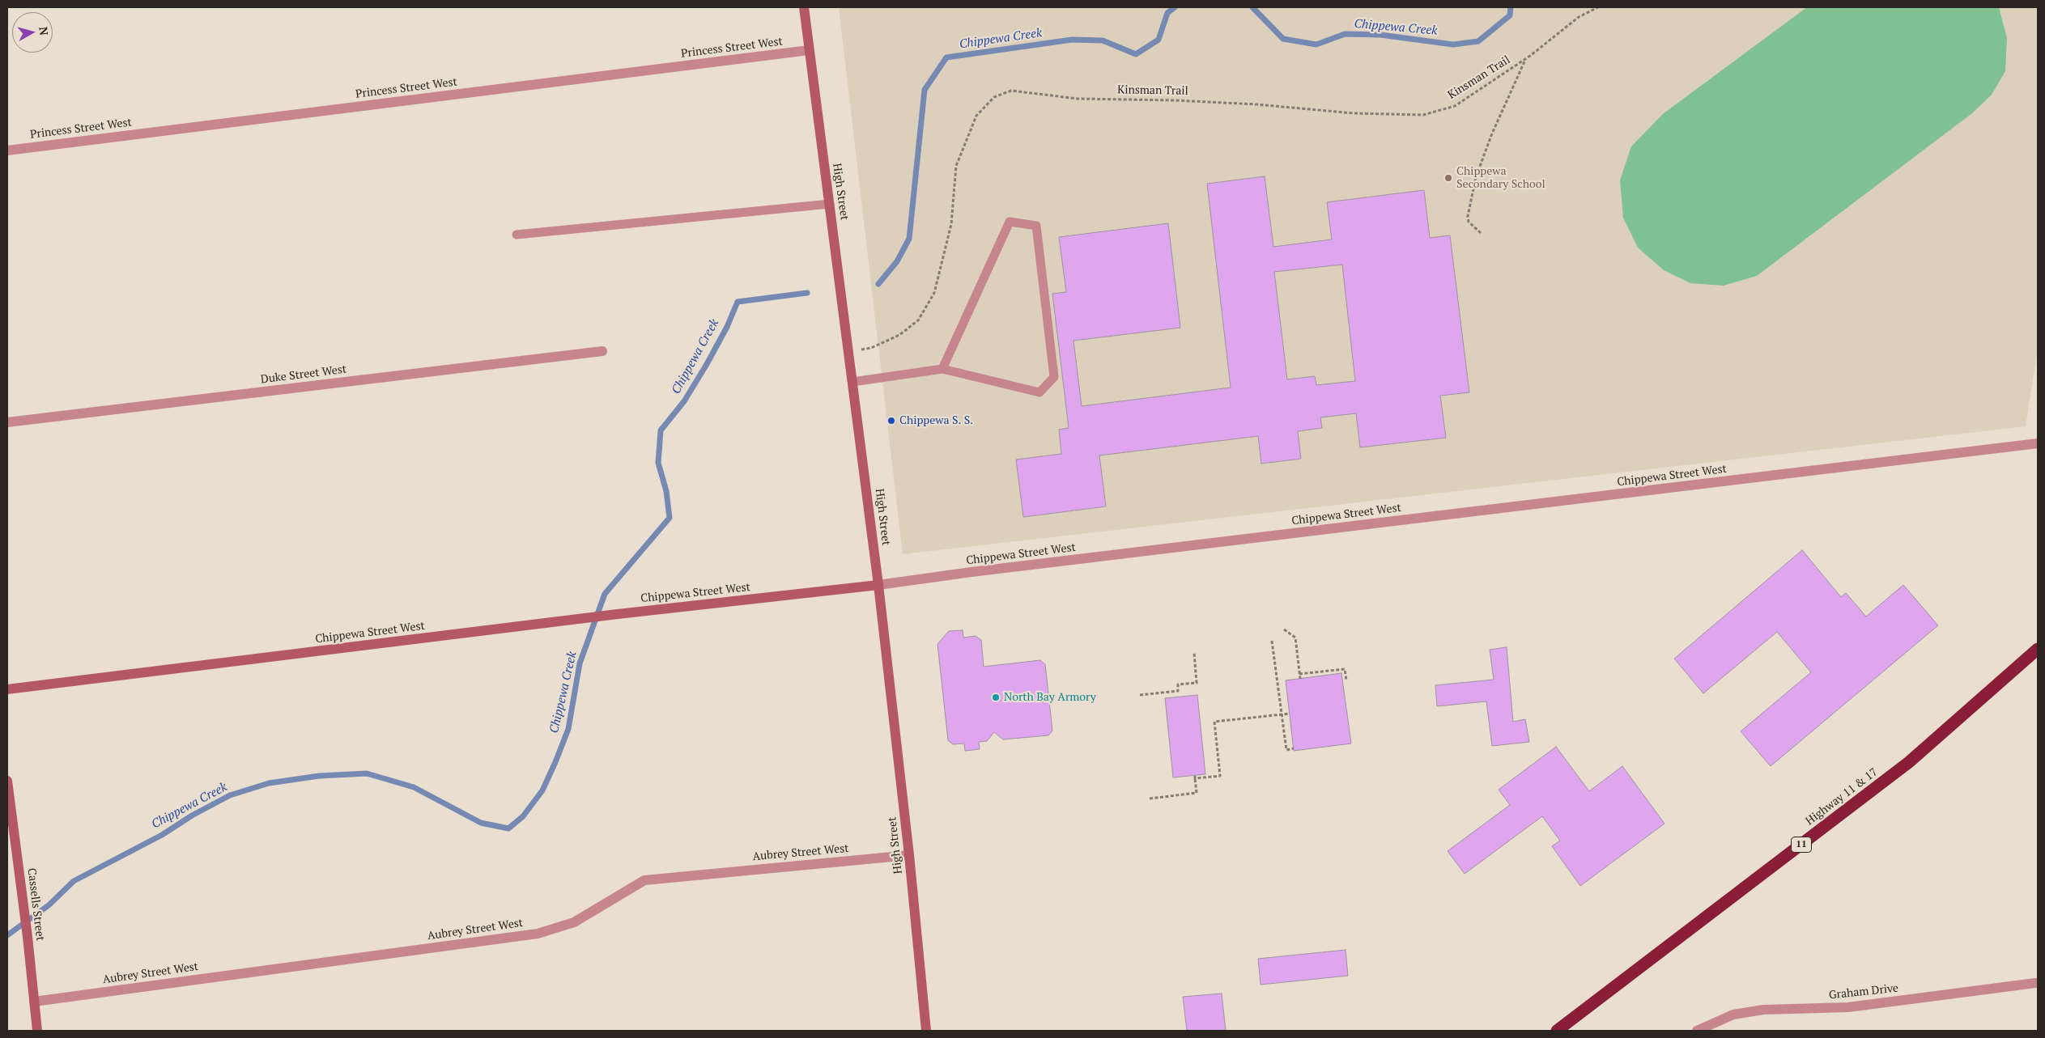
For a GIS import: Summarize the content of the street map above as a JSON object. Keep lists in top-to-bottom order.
{
  "streets": {
    "highway": ["Highway 11 & 17", "11"],
    "street": [
      "Princess Street West",
      "High Street",
      "Duke Street West",
      "Chippewa Street West",
      "Aubrey Street West",
      "Cassells Street",
      "Graham Drive"
    ],
    "path": ["Kinsman Trail"]
  },
  "crossings": [
    ["Princess Street West", "High Street"],
    ["Kinsman Trail", "High Street"],
    ["High Street", "Chippewa Street West"],
    ["High Street", "Aubrey Street West"],
    ["Aubrey Street West", "Cassells Street"]
  ],
  "water": ["Chippewa Creek"],
  "places": ["Chippewa Secondary School", "Chippewa S. S.", "North Bay Armory"],
  "north": "right"
}
